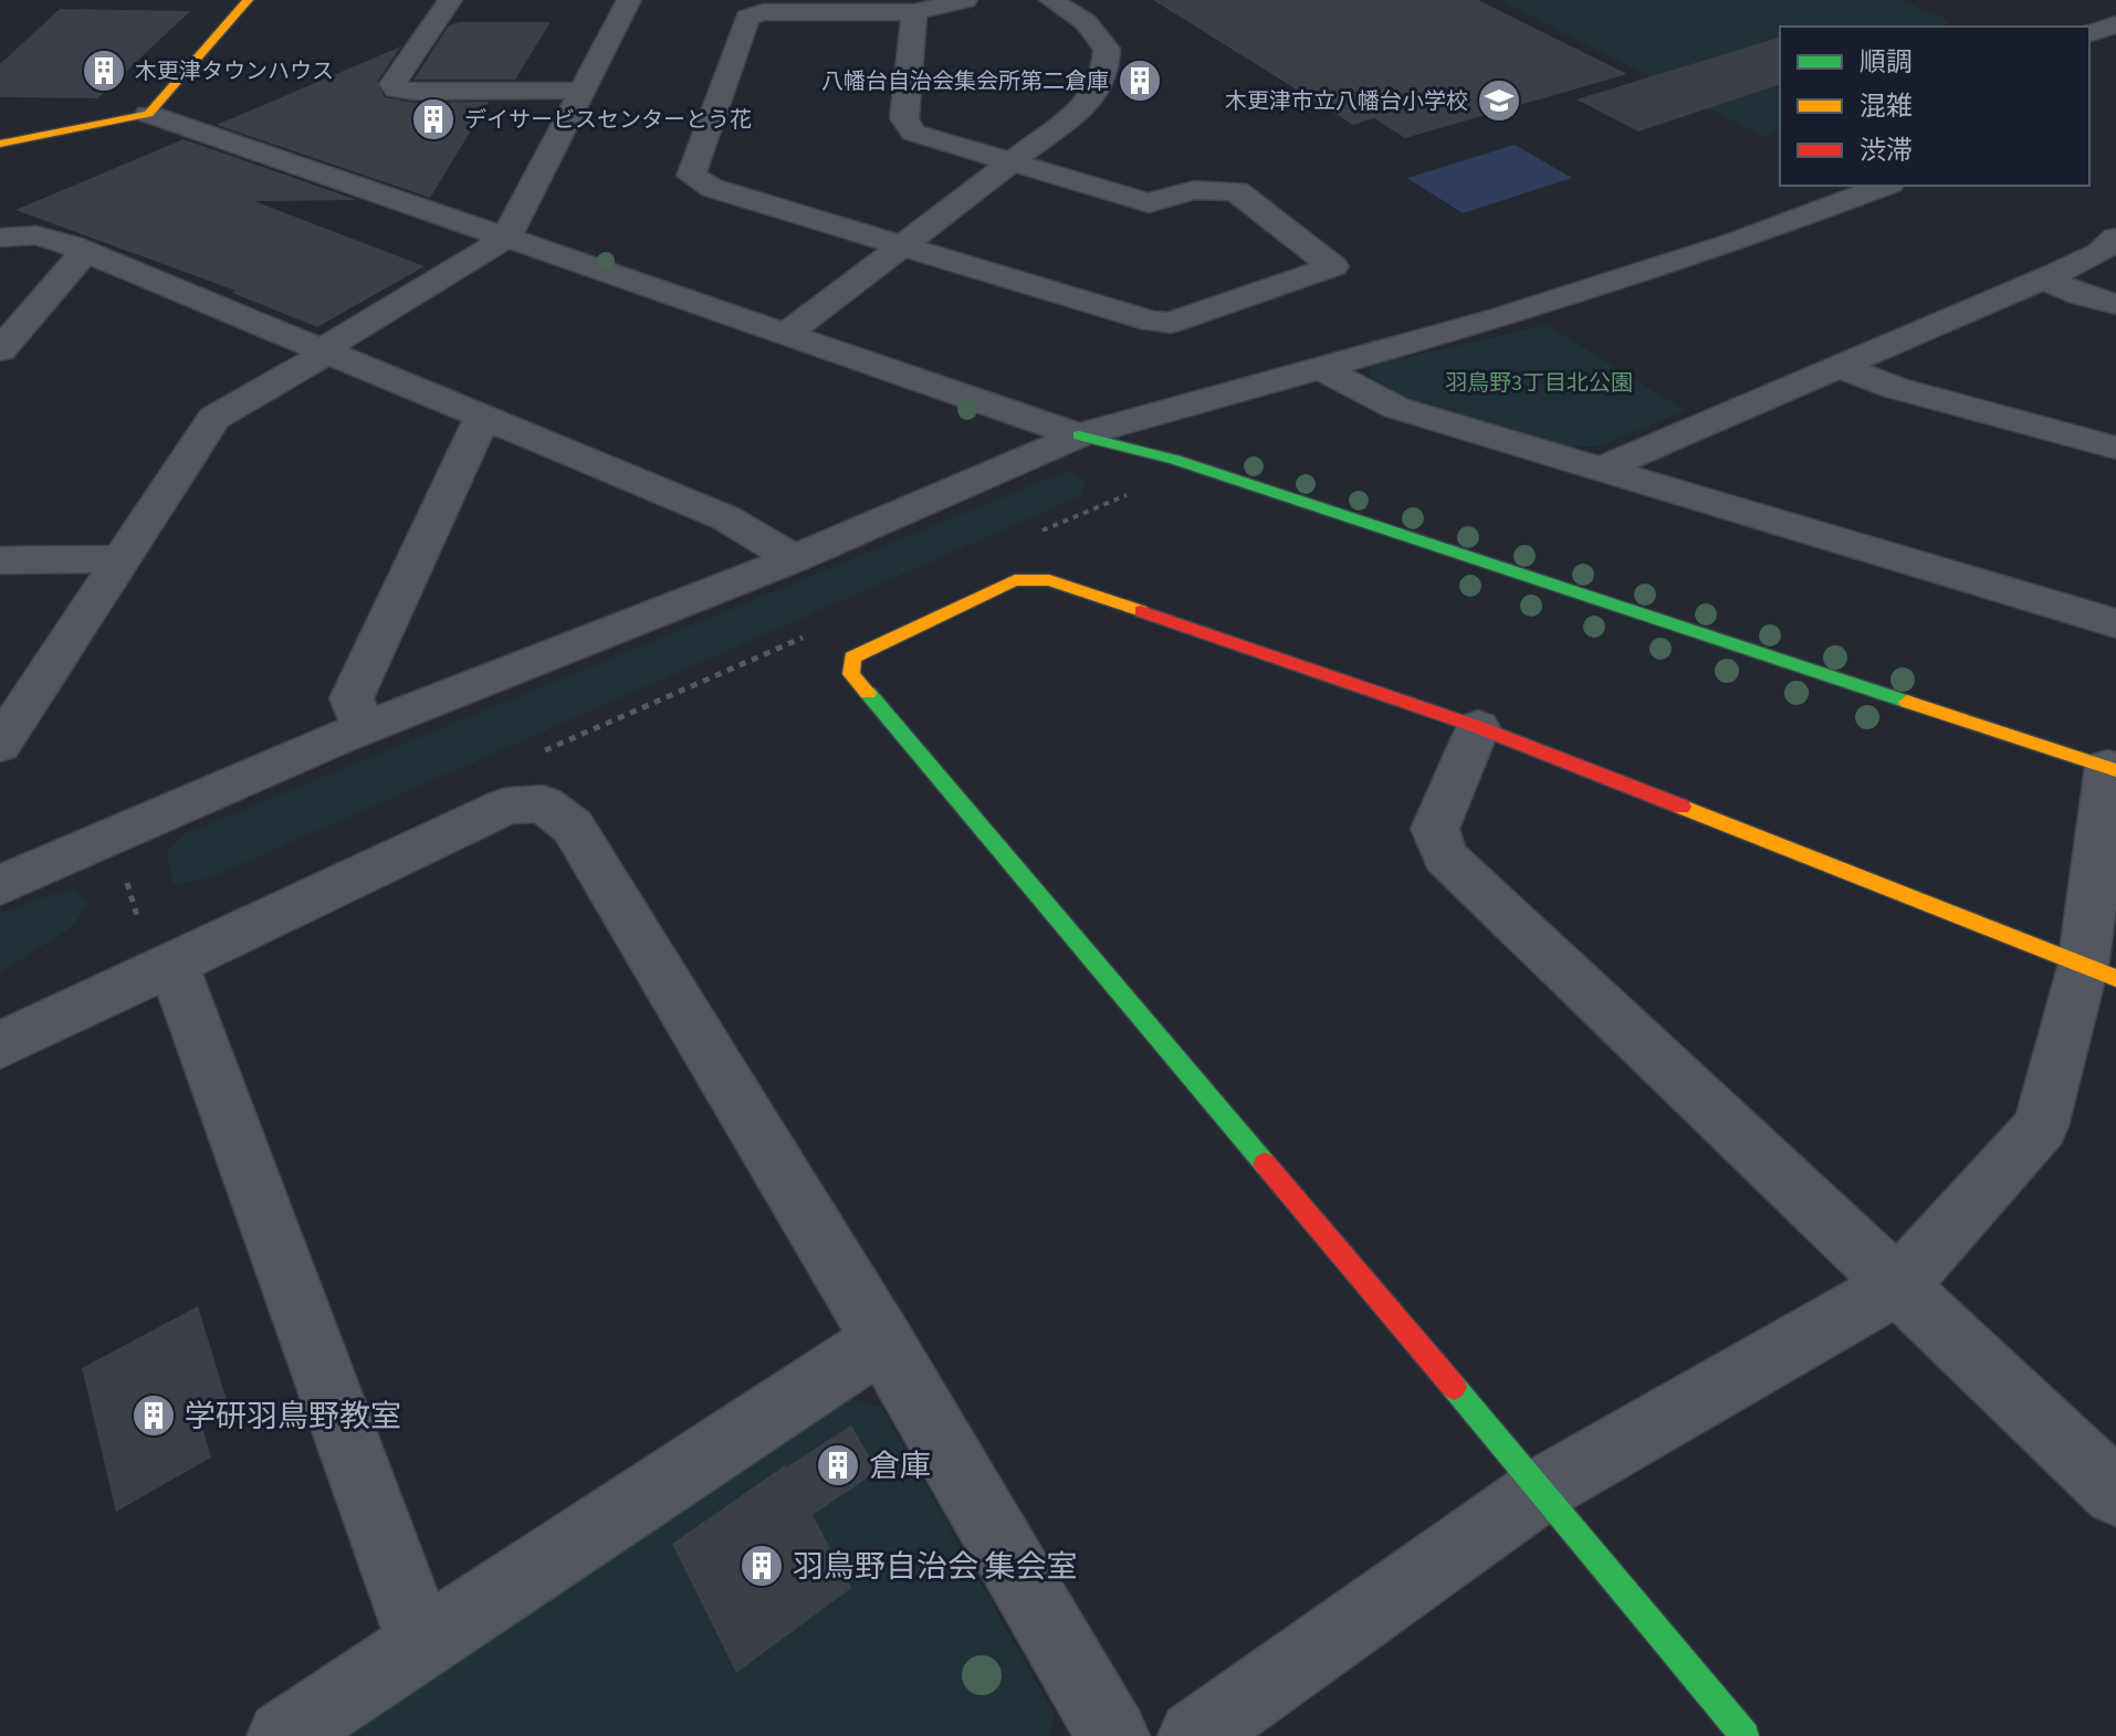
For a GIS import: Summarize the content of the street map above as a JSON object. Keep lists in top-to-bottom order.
{
  "parks": ["羽鳥野3丁目北公園"],
  "places": {
    "building": [
      "木更津タウンハウス",
      "八幡台自治会集会所第二倉庫",
      "デイサービスセンターとう花",
      "学研羽鳥野教室",
      "倉庫",
      "羽鳥野自治会 集会室"
    ],
    "school or university": ["木更津市立八幡台小学校"]
  },
  "legend": ["順調", "混雑", "渋滞"]
}
